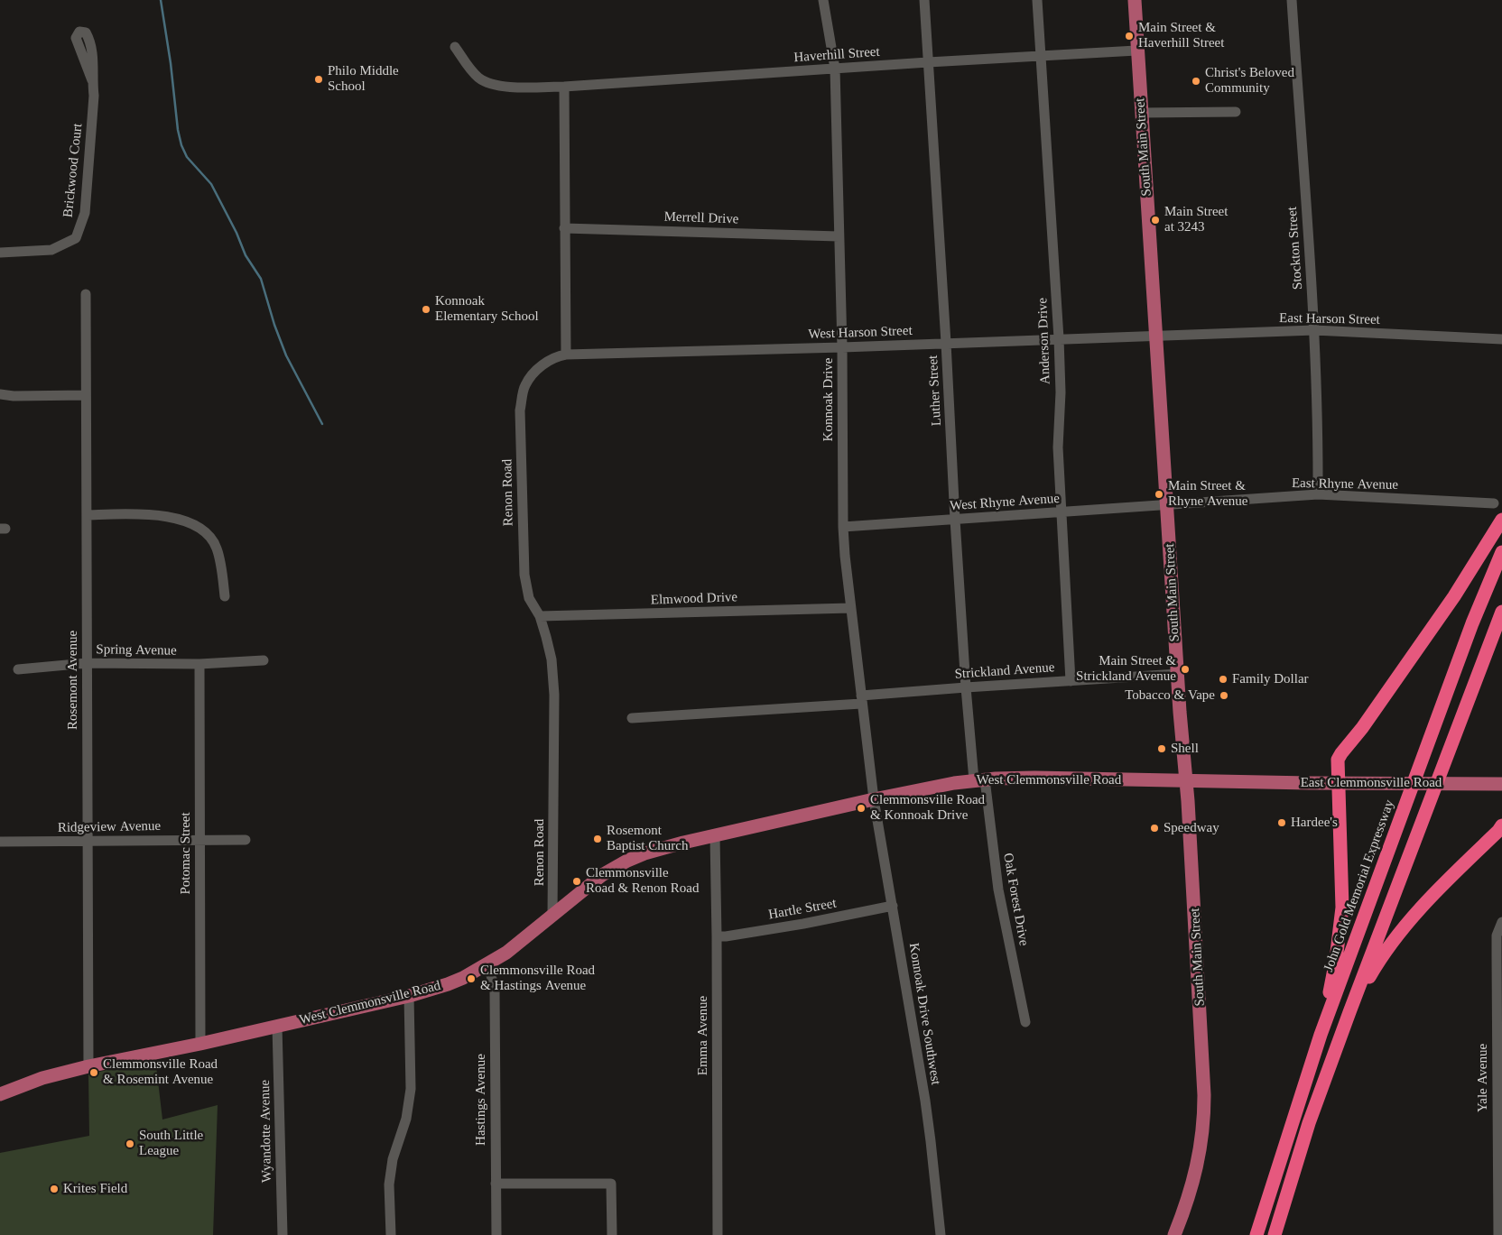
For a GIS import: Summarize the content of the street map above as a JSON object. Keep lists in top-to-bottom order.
{
  "streets": {
    "highway": ["John Gold Memorial Expressway"],
    "main road": ["South Main Street", "West Clemmonsville Road", "East Clemmonsville Road"],
    "street": [
      "Haverhill Street",
      "Brickwood Court",
      "Merrell Drive",
      "Stockton Street",
      "East Harson Street",
      "West Harson Street",
      "Anderson Drive",
      "Luther Street",
      "Konnoak Drive",
      "East Rhyne Avenue",
      "Renon Road",
      "West Rhyne Avenue",
      "Elmwood Drive",
      "Spring Avenue",
      "Strickland Avenue",
      "Rosemont Avenue",
      "Ridgeview Avenue",
      "Potomac Street",
      "Oak Forest Drive",
      "Hartle Street",
      "Konnoak Drive Southwest",
      "Emma Avenue",
      "Yale Avenue",
      "Hastings Avenue",
      "Wyandotte Avenue"
    ]
  },
  "crossings": [
    ["Haverhill Street", "South Main Street"],
    ["Haverhill Street", "Anderson Drive"],
    ["Haverhill Street", "Luther Street"],
    ["Haverhill Street", "Konnoak Drive"],
    ["South Main Street", "East Harson Street"],
    ["South Main Street", "West Harson Street"],
    ["South Main Street", "East Rhyne Avenue"],
    ["South Main Street", "West Rhyne Avenue"],
    ["South Main Street", "Strickland Avenue"],
    ["South Main Street", "West Clemmonsville Road"],
    ["South Main Street", "East Clemmonsville Road"],
    ["Merrell Drive", "Konnoak Drive"],
    ["Stockton Street", "East Harson Street"],
    ["Stockton Street", "East Rhyne Avenue"],
    ["East Harson Street", "West Harson Street"],
    ["West Harson Street", "Anderson Drive"],
    ["West Harson Street", "Luther Street"],
    ["West Harson Street", "Konnoak Drive"],
    ["West Harson Street", "Renon Road"],
    ["Anderson Drive", "West Rhyne Avenue"],
    ["Anderson Drive", "Strickland Avenue"],
    ["Luther Street", "West Rhyne Avenue"],
    ["Luther Street", "Strickland Avenue"],
    ["Luther Street", "West Clemmonsville Road"],
    ["Luther Street", "Oak Forest Drive"],
    ["Konnoak Drive", "West Rhyne Avenue"],
    ["Konnoak Drive", "Elmwood Drive"],
    ["Konnoak Drive", "Strickland Avenue"],
    ["Konnoak Drive", "West Clemmonsville Road"],
    ["Konnoak Drive", "Konnoak Drive Southwest"],
    ["East Rhyne Avenue", "West Rhyne Avenue"],
    ["Renon Road", "Elmwood Drive"],
    ["Renon Road", "West Clemmonsville Road"],
    ["Spring Avenue", "Rosemont Avenue"],
    ["Spring Avenue", "Potomac Street"],
    ["Rosemont Avenue", "West Clemmonsville Road"],
    ["Rosemont Avenue", "Ridgeview Avenue"],
    ["West Clemmonsville Road", "East Clemmonsville Road"],
    ["West Clemmonsville Road", "Potomac Street"],
    ["West Clemmonsville Road", "Oak Forest Drive"],
    ["West Clemmonsville Road", "Konnoak Drive Southwest"],
    ["West Clemmonsville Road", "Emma Avenue"],
    ["West Clemmonsville Road", "Hastings Avenue"],
    ["West Clemmonsville Road", "Wyandotte Avenue"],
    ["Ridgeview Avenue", "Potomac Street"],
    ["Hartle Street", "Konnoak Drive Southwest"],
    ["Hartle Street", "Emma Avenue"]
  ],
  "places": [
    "Main Street & Haverhill Street",
    "Philo Middle School",
    "Christ's Beloved Community",
    "Main Street at 3243",
    "Konnoak Elementary School",
    "Main Street & Rhyne Avenue",
    "Main Street & Strickland Avenue",
    "Family Dollar",
    "Tobacco & Vape",
    "Shell",
    "Clemmonsville Road & Konnoak Drive",
    "Hardee's",
    "Speedway",
    "Rosemont Baptist Church",
    "Clemmonsville Road & Renon Road",
    "Clemmonsville Road & Hastings Avenue",
    "Clemmonsville Road & Rosemint Avenue",
    "South Little League",
    "Krites Field"
  ]
}
